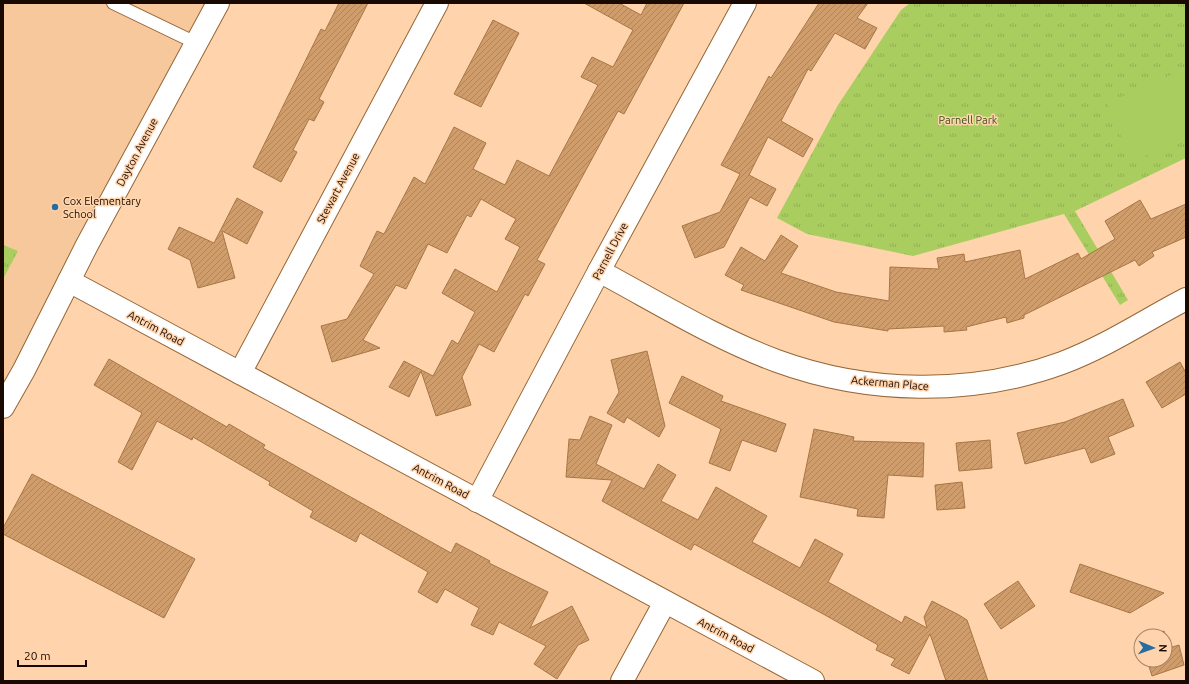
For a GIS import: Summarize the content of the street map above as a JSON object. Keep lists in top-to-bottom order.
{
  "streets": {
    "street": [
      "Dayton Avenue",
      "Stewart Avenue",
      "Parnell Drive",
      "Antrim Road",
      "Ackerman Place"
    ]
  },
  "crossings": [
    ["Dayton Avenue", "Antrim Road"],
    ["Stewart Avenue", "Antrim Road"],
    ["Parnell Drive", "Antrim Road"],
    ["Parnell Drive", "Ackerman Place"]
  ],
  "parks": ["Parnell Park"],
  "places": ["Cox Elementary School"],
  "scale_bar": "20 m",
  "north": "right"
}
